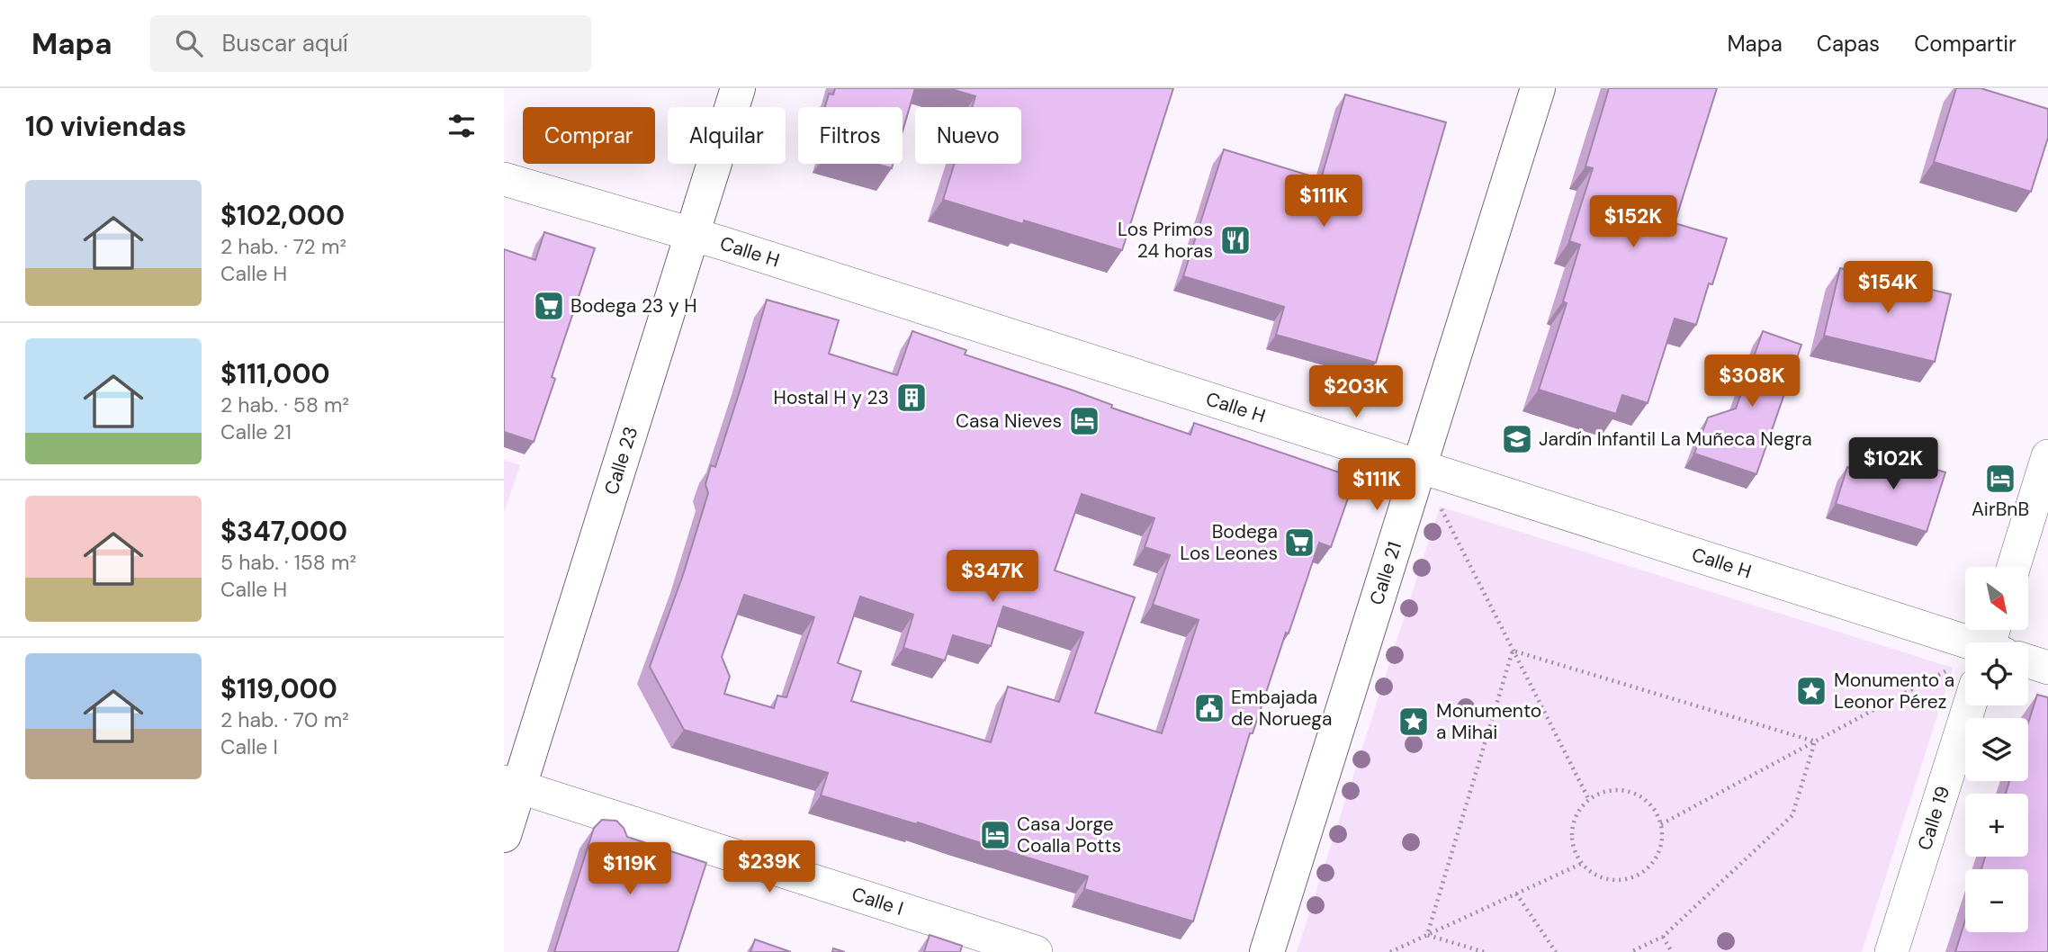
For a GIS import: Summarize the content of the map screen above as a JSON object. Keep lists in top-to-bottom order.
{
  "streets": {
    "street": [
      "Calle H",
      "Calle 23",
      "Calle 21",
      "Calle 19",
      "Calle I"
    ]
  },
  "crossings": [
    ["Calle H", "Calle 23"],
    ["Calle H", "Calle 21"],
    ["Calle 23", "Calle I"]
  ],
  "places": {
    "restaurant": ["Los Primos 24 horas"],
    "supermarket": ["Bodega 23 y H", "Bodega Los Leones"],
    "building": ["Hostal H y 23"],
    "hotel": ["Casa Nieves", "AirBnB", "Casa Jorge Coalla Potts"],
    "school or university": ["Jardín Infantil La Muñeca Negra"],
    "place": ["Monumento a Leonor Pérez", "Monumento a Mihai"],
    "public building": ["Embajada de Noruega"]
  },
  "north": "bottom right",
  "page": {
    "header": "Mapa",
    "search": "Buscar aquí",
    "nav": ["Mapa", "Capas", "Compartir"],
    "heading": "10 viviendas",
    "chip": [
      "Comprar",
      "Alquilar",
      "Filtros",
      "Nuevo"
    ],
    "list": [
      {
        "name": "$102,000",
        "note": "2 hab. · 72 m² · Calle H"
      },
      {
        "name": "$111,000",
        "note": "2 hab. · 58 m² · Calle 21"
      },
      {
        "name": "$347,000",
        "note": "5 hab. · 158 m² · Calle H"
      },
      {
        "name": "$119,000",
        "note": "2 hab. · 70 m² · Calle I"
      }
    ],
    "price": [
      "$111K",
      "$152K",
      "$154K",
      "$308K",
      "$203K",
      "$102K",
      "$111K",
      "$347K",
      "$239K",
      "$119K"
    ],
    "map_buttons": ["+", "−"]
  }
}
